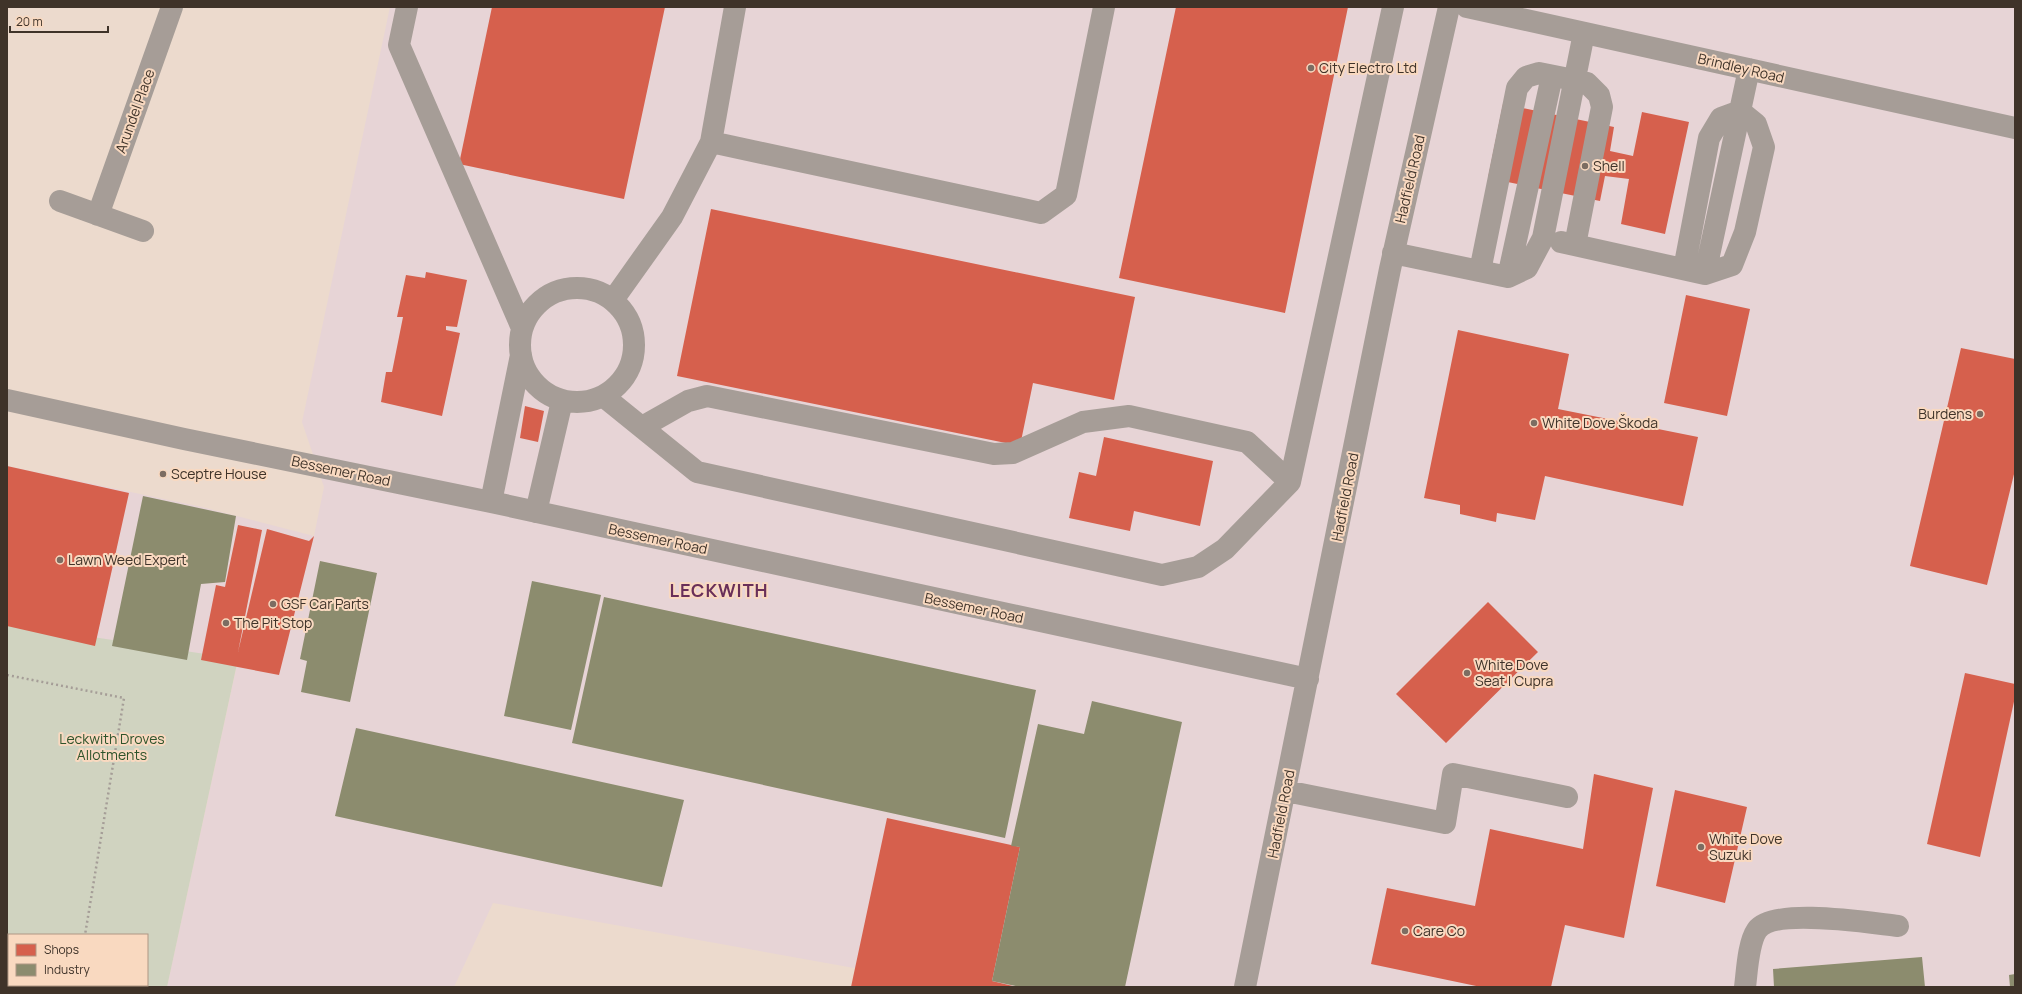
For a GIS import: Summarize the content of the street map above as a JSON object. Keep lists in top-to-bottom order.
{
  "streets": {
    "street": [
      "Brindley Road",
      "Arundel Place",
      "Hadfield Road",
      "Bessemer Road"
    ]
  },
  "crossings": [
    ["Hadfield Road", "Bessemer Road"]
  ],
  "districts": ["LECKWITH"],
  "parks": ["Leckwith Droves Allotments"],
  "places": [
    "City Electro Ltd",
    "Shell",
    "Burdens",
    "White Dove Škoda",
    "Sceptre House",
    "Lawn Weed Expert",
    "GSF Car Parts",
    "The Pit Stop",
    "White Dove Seat | Cupra",
    "White Dove Suzuki",
    "Care Co"
  ],
  "legend": ["Shops", "Industry"],
  "scale_bar": "20 m"
}
